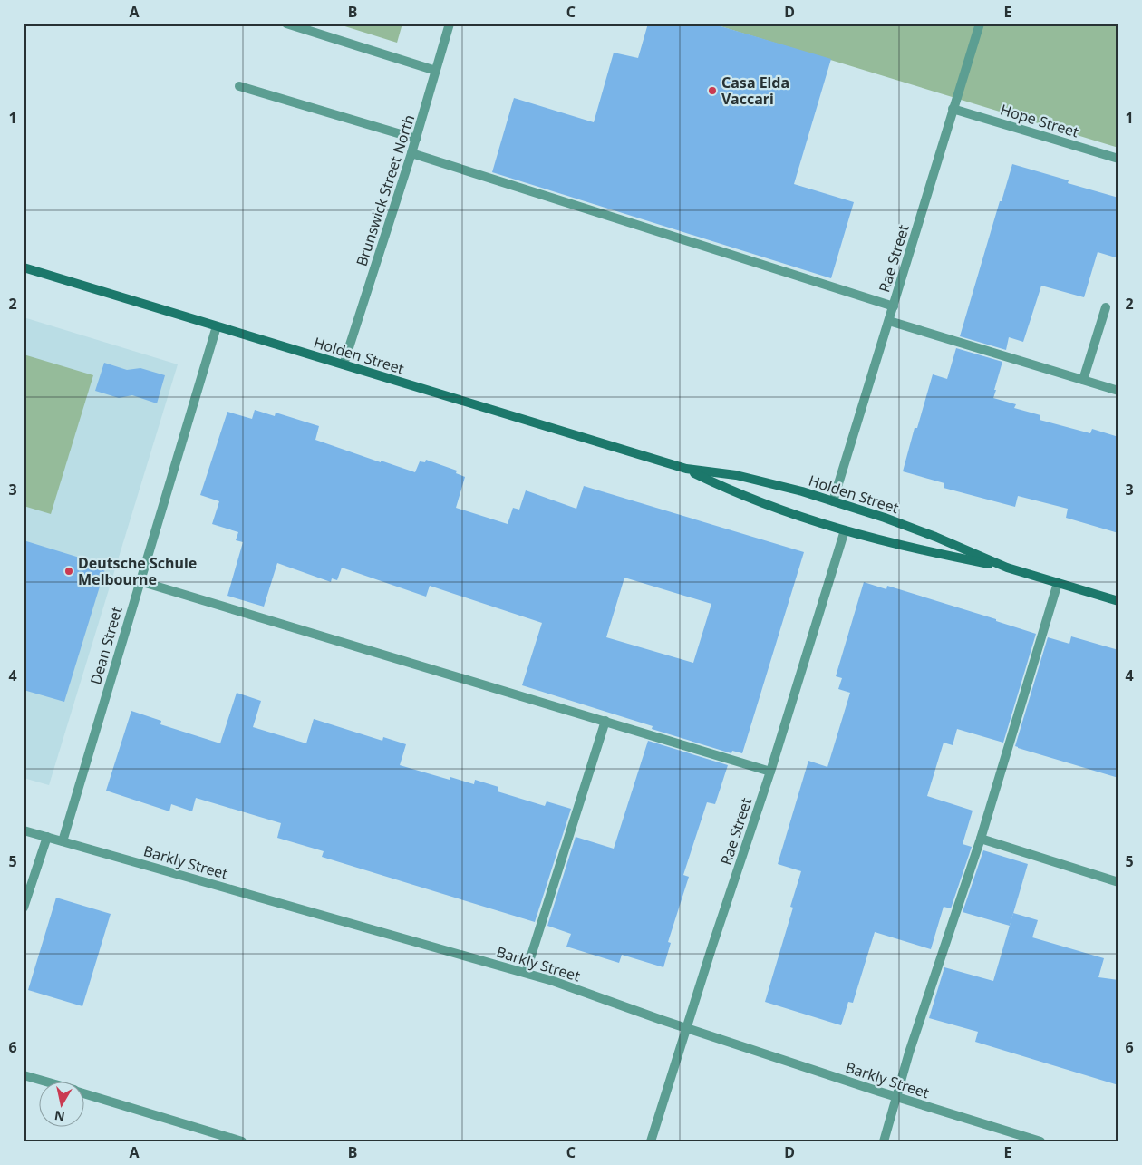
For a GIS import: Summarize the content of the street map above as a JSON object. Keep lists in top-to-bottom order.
{
  "streets": {
    "main road": ["Holden Street"],
    "street": [
      "Hope Street",
      "Brunswick Street North",
      "Rae Street",
      "Dean Street",
      "Barkly Street"
    ]
  },
  "crossings": [
    ["Hope Street", "Rae Street"],
    ["Brunswick Street North", "Holden Street"],
    ["Rae Street", "Holden Street"],
    ["Rae Street", "Barkly Street"],
    ["Holden Street", "Dean Street"],
    ["Dean Street", "Barkly Street"]
  ],
  "places": ["Casa Elda Vaccari", "Deutsche Schule Melbourne"],
  "north": "bottom",
  "grid": {
    "columns": [
      "A",
      "B",
      "C",
      "D",
      "E"
    ],
    "rows": [
      "1",
      "2",
      "3",
      "4",
      "5",
      "6"
    ]
  }
}
